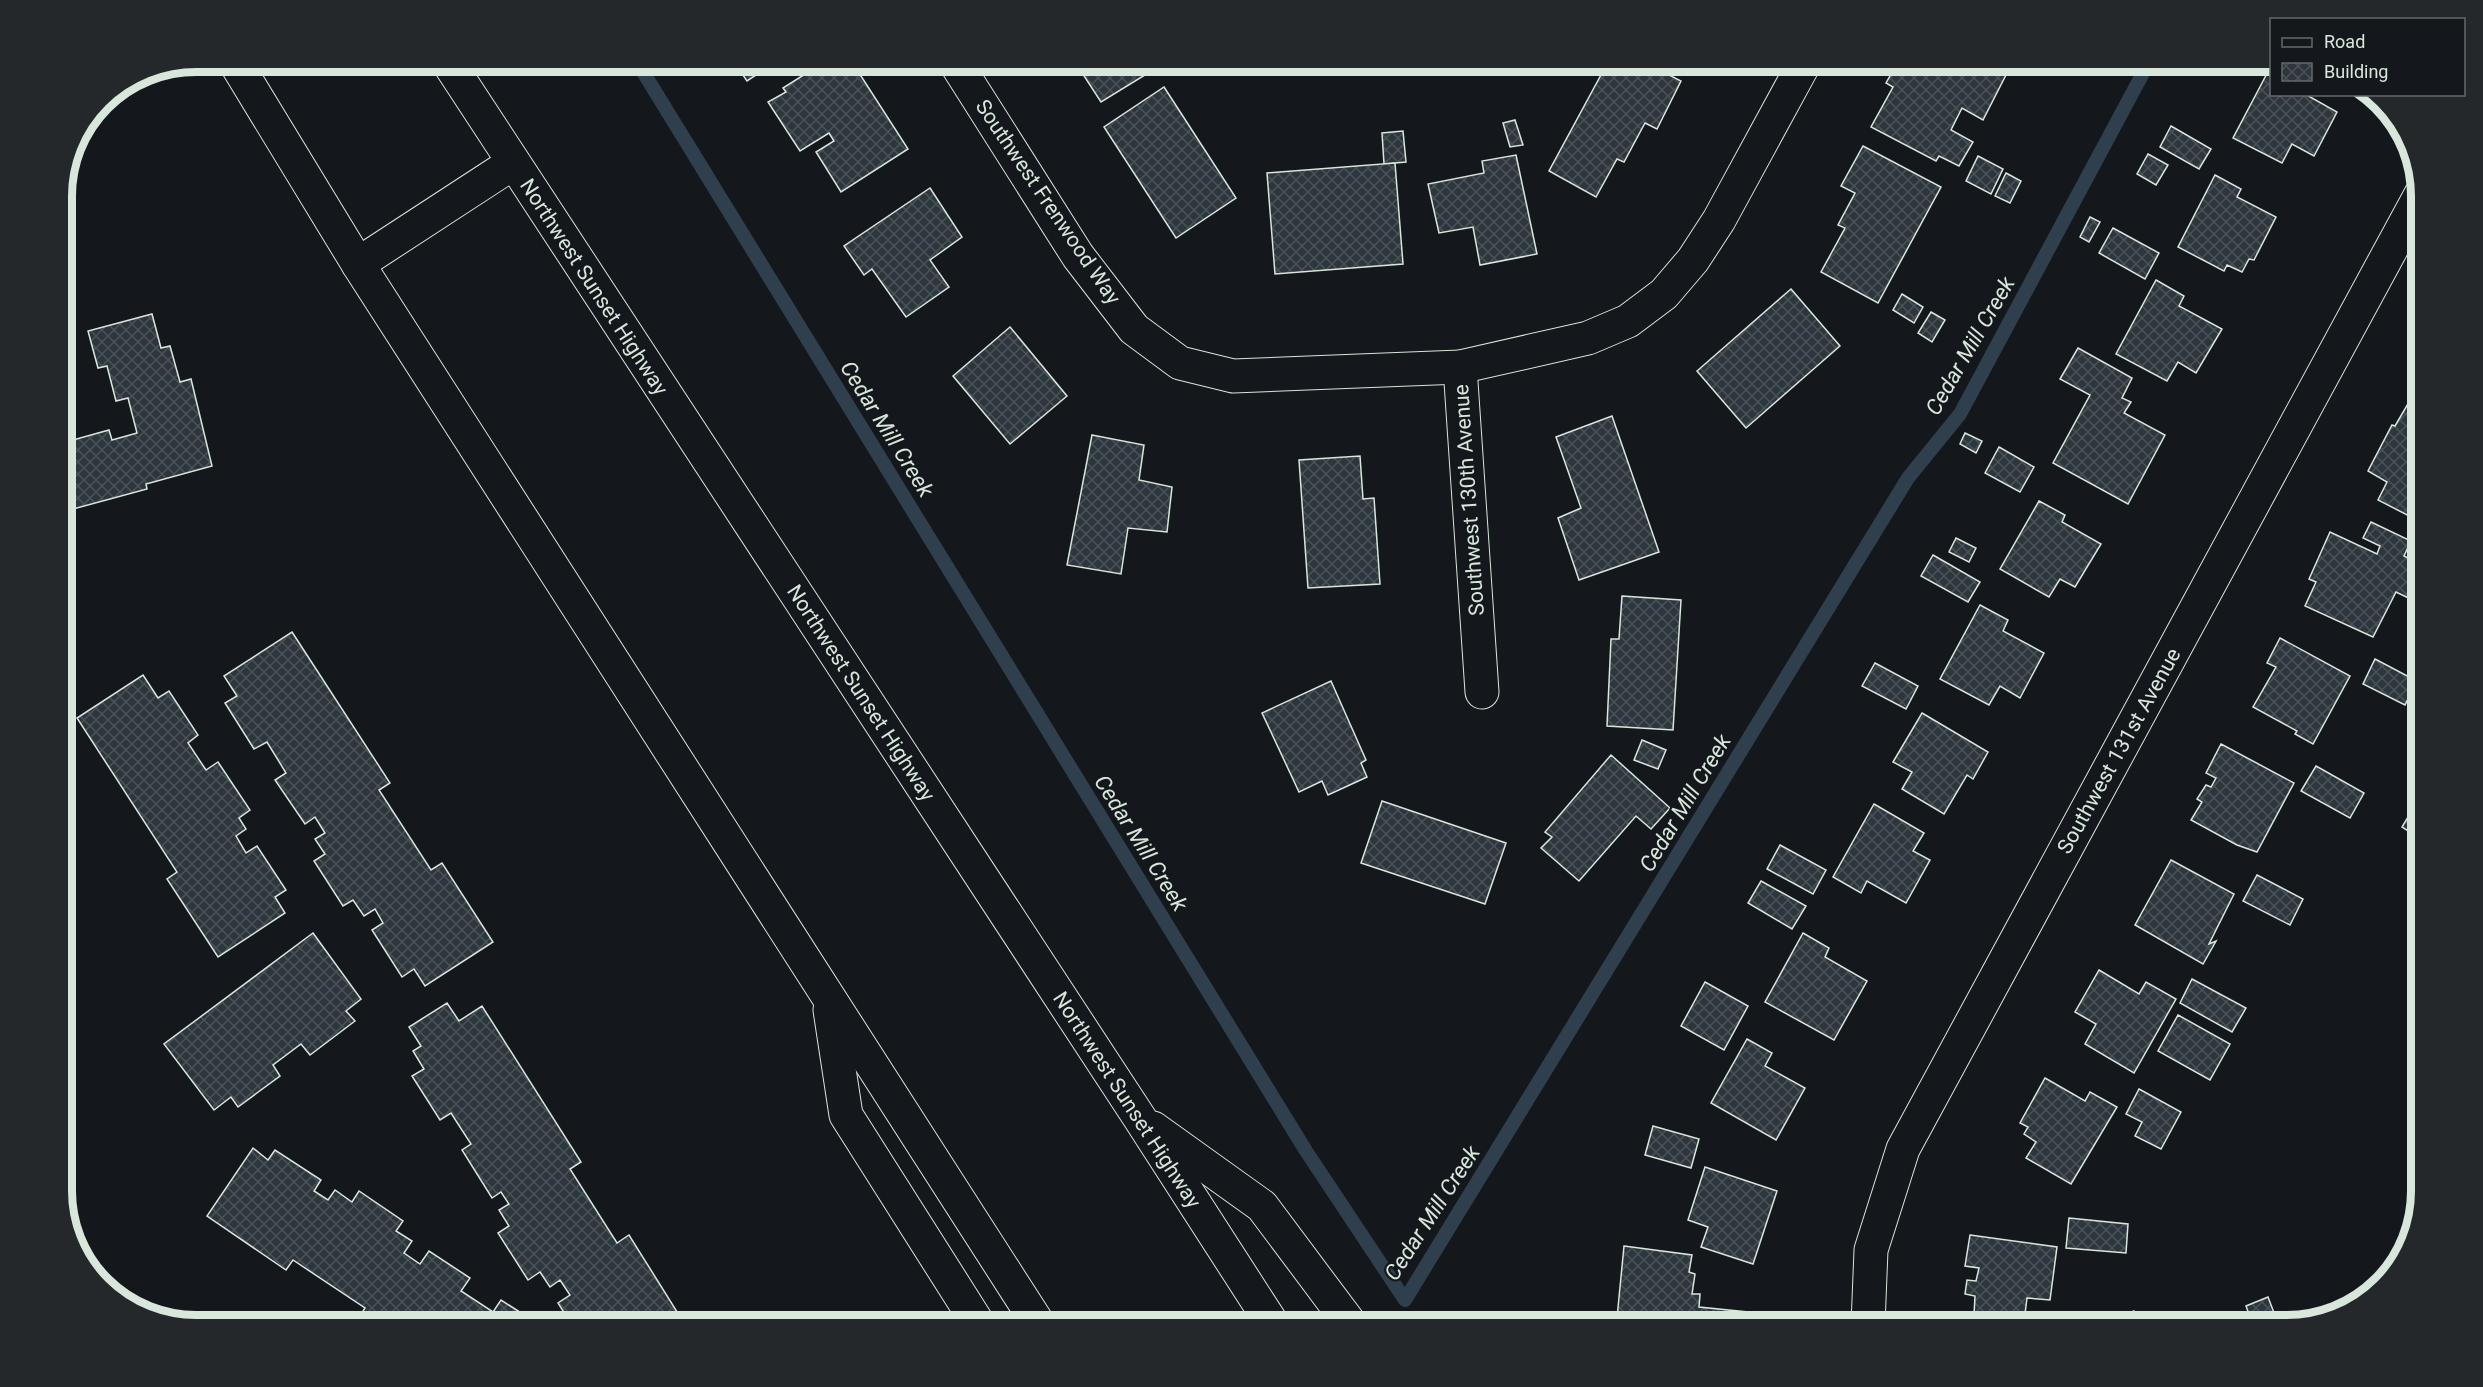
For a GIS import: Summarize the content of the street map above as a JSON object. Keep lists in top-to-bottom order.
{
  "streets": {
    "main road": [
      "Southwest Frenwood Way",
      "Northwest Sunset Highway",
      "Southwest 130th Avenue",
      "Southwest 131st Avenue"
    ]
  },
  "crossings": [
    ["Southwest Frenwood Way", "Southwest 130th Avenue"]
  ],
  "water": ["Cedar Mill Creek"],
  "legend": ["Road", "Building"]
}
